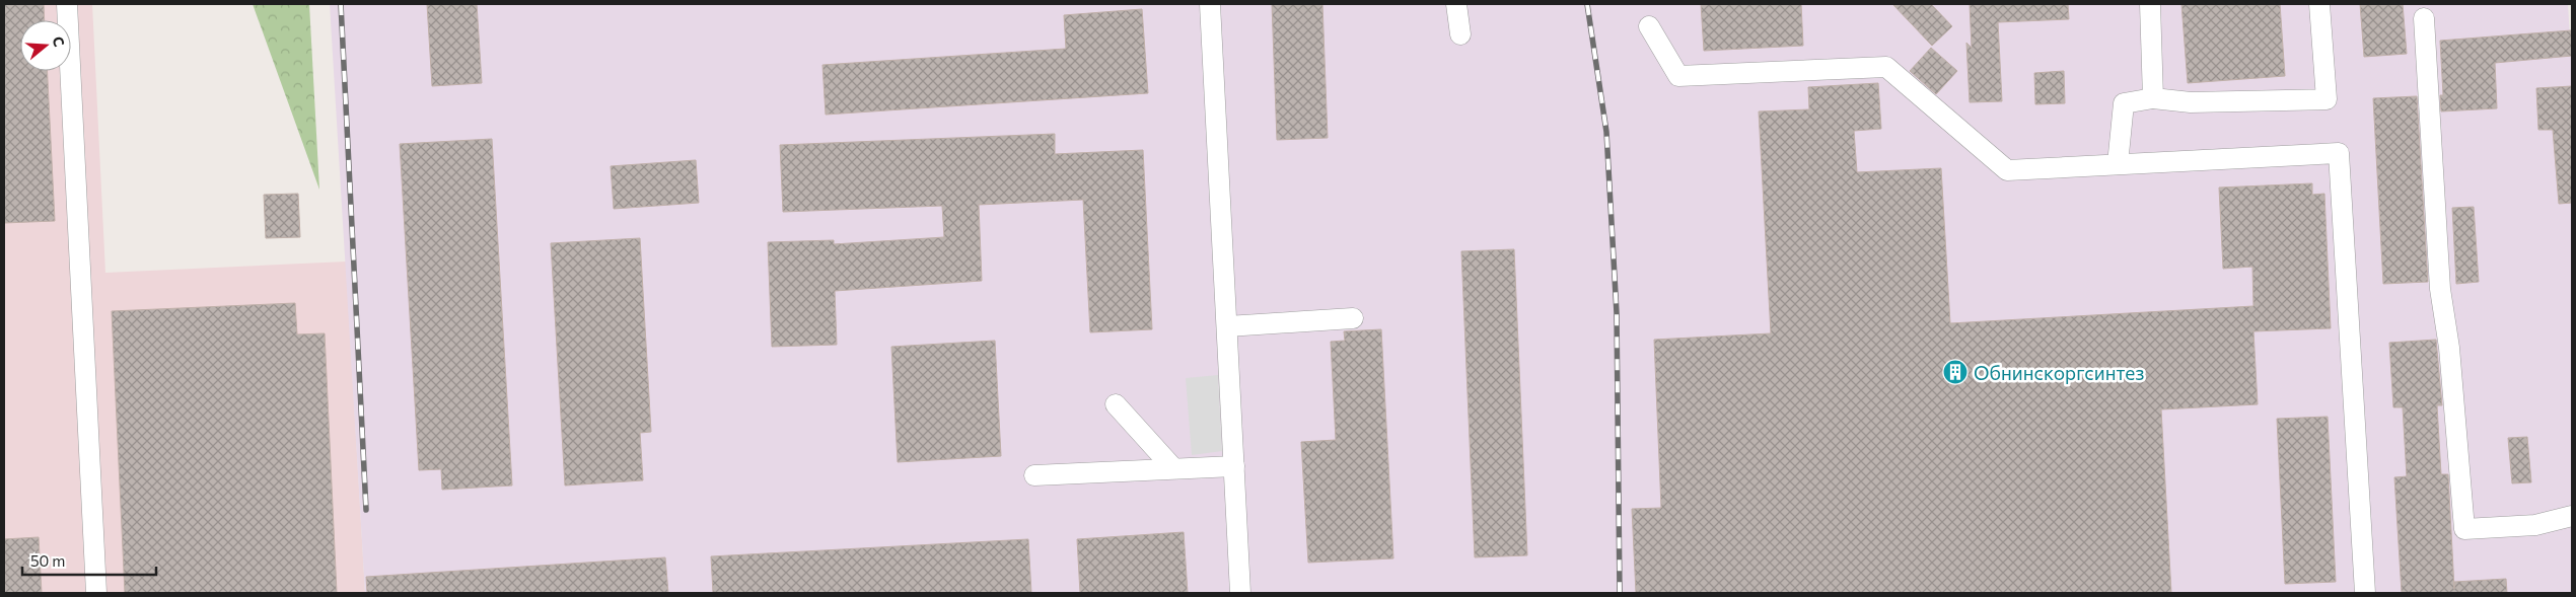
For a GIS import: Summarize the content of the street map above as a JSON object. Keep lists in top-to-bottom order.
{
  "places": {
    "building": ["Обнинскоргсинтез"]
  },
  "scale_bar": "50 m",
  "north": "right"
}
